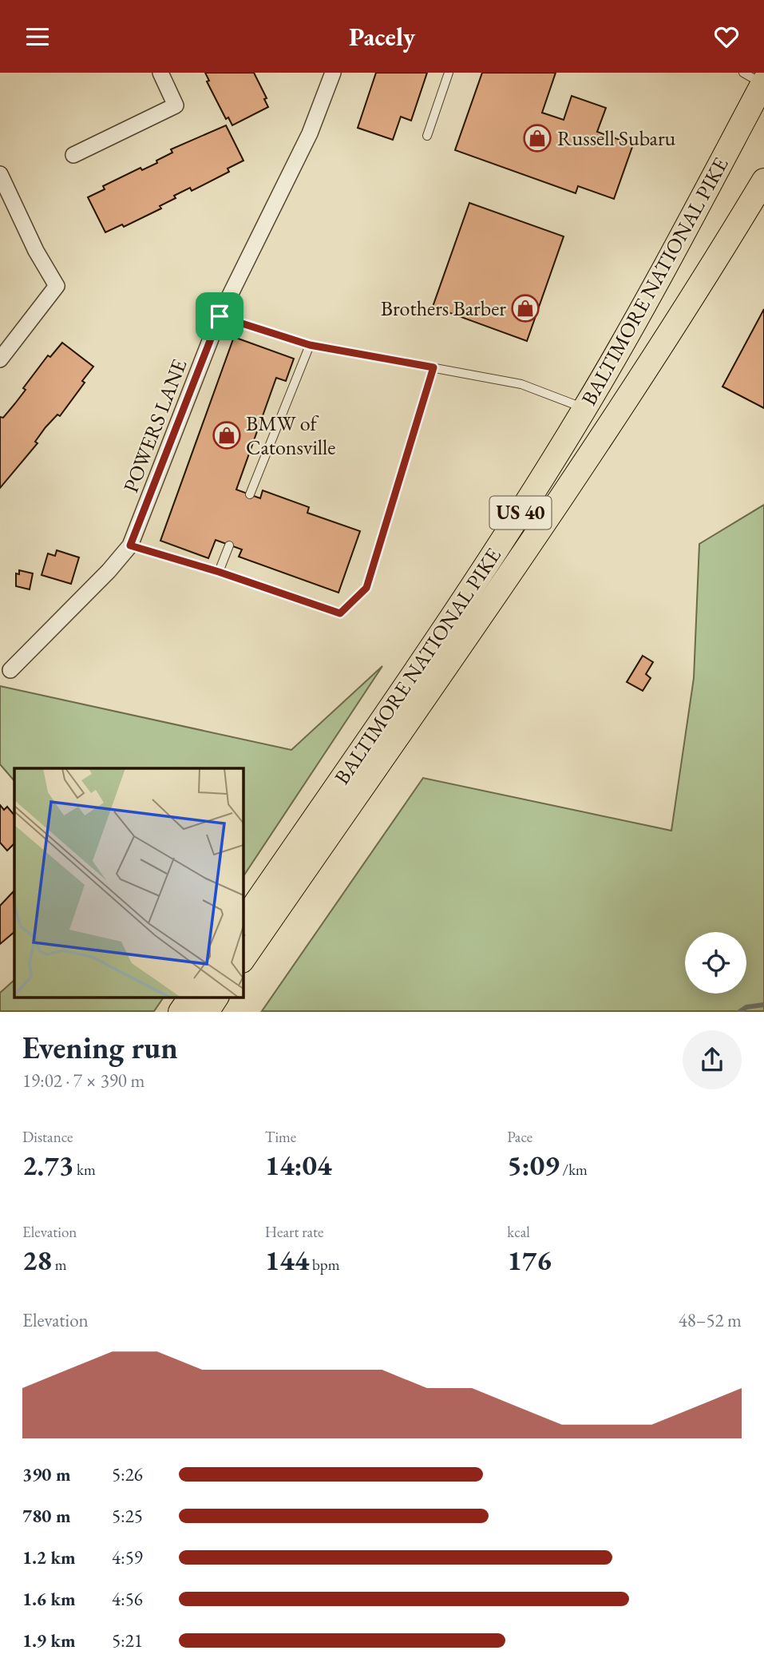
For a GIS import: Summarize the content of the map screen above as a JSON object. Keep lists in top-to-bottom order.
{
  "streets": {
    "main road": ["BALTIMORE NATIONAL PIKE", "US 40"],
    "street": ["POWERS LANE"]
  },
  "places": {
    "shop": ["Russell Subaru", "Brothers Barber", "BMW of Catonsville"]
  },
  "page": {
    "header": "Pacely",
    "heading": ["Evening run", "19:02 · 7 × 390 m"],
    "stats": [
      ["Distance", "2.73 km"],
      ["Time", "14:04"],
      ["Pace", "5:09 /km"],
      ["Elevation", "28 m"],
      ["Heart rate", "144 bpm"],
      ["kcal", "176"]
    ],
    "chart": ["Elevation", "48–52 m"],
    "list": [
      {
        "name": "390 m",
        "note": "5:26"
      },
      {
        "name": "780 m",
        "note": "5:25"
      },
      {
        "name": "1.2 km",
        "note": "4:59"
      },
      {
        "name": "1.6 km",
        "note": "4:56"
      },
      {
        "name": "1.9 km",
        "note": "5:21"
      }
    ]
  }
}
